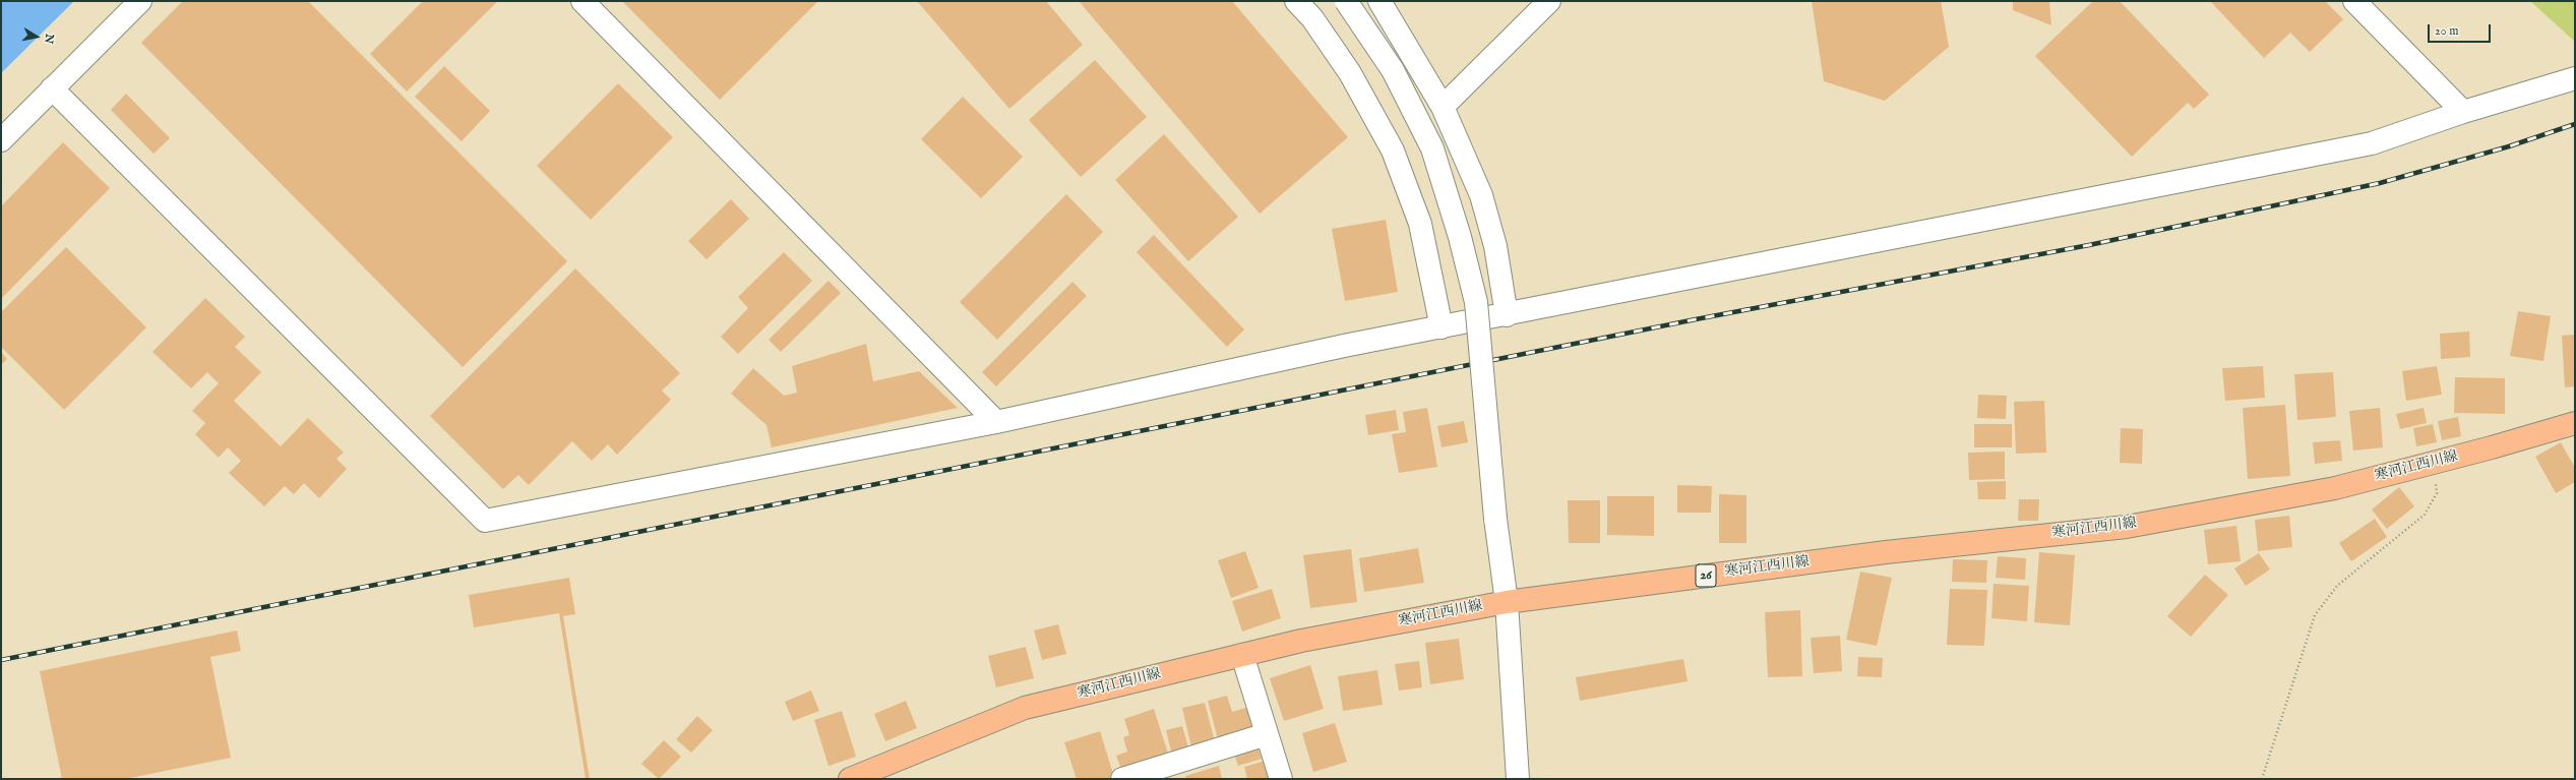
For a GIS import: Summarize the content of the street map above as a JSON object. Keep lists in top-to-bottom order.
{
  "streets": {
    "main road": ["寒河江西川線", "26"]
  },
  "scale_bar": "20 m",
  "north": "right"
}
